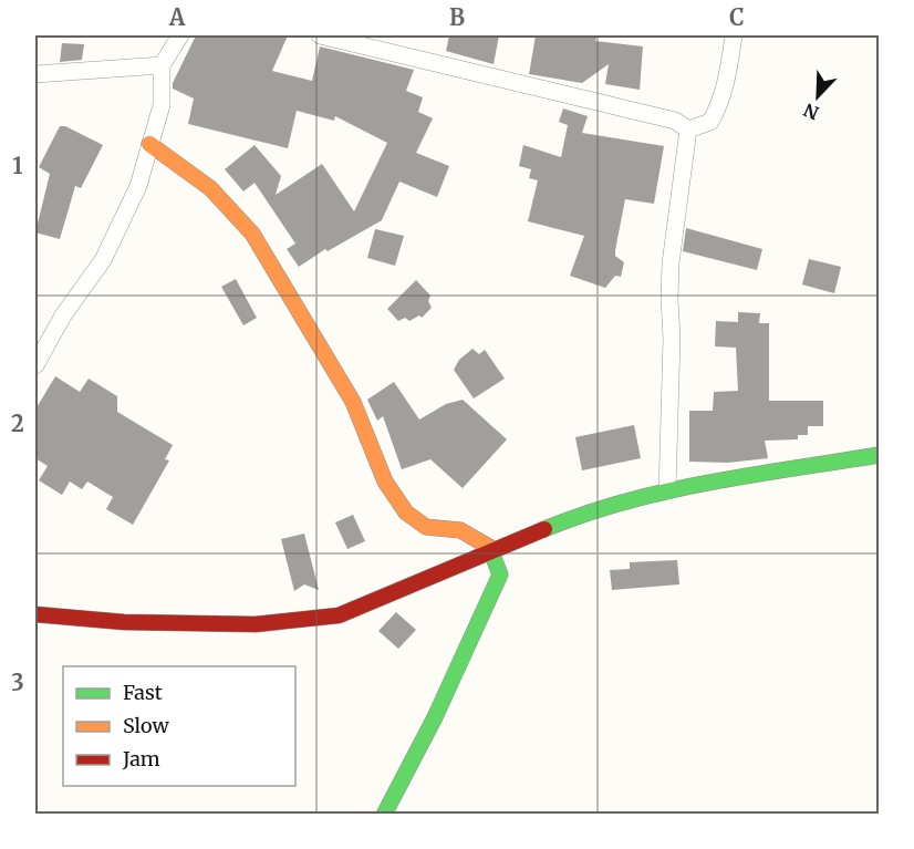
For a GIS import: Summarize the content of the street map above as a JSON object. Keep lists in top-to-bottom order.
{
  "legend": ["Fast", "Slow", "Jam"],
  "north": "bottom left",
  "grid": {
    "columns": ["A", "B", "C"],
    "rows": ["1", "2", "3"]
  }
}
